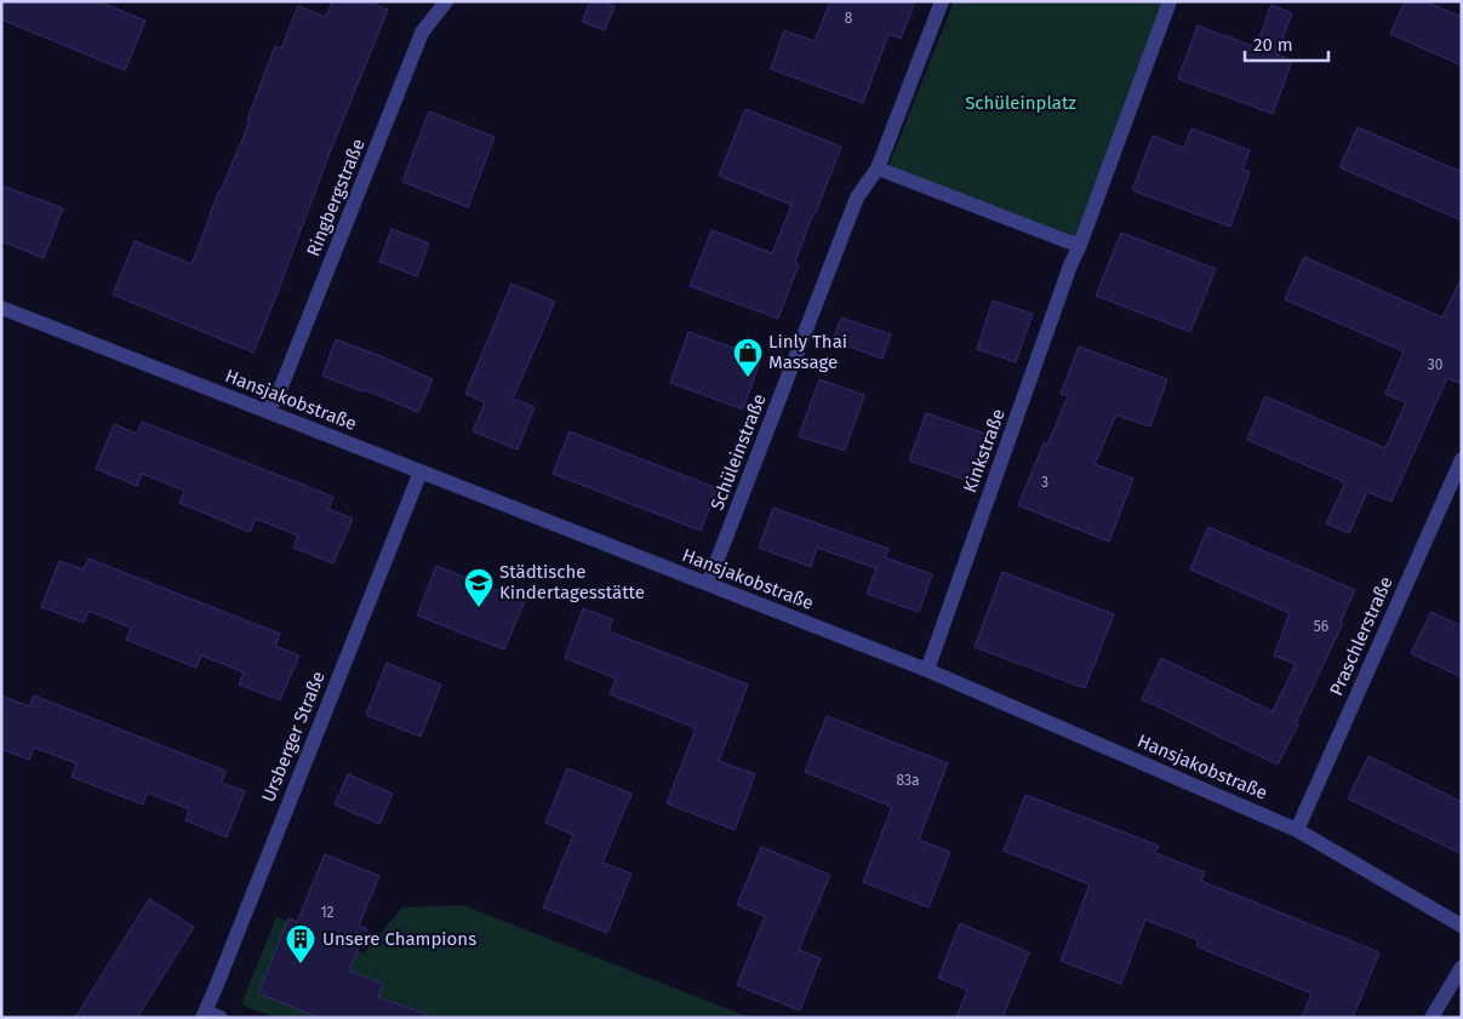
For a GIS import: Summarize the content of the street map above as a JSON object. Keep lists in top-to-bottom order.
{
  "streets": {
    "street": [
      "Ringbergstraße",
      "Hansjakobstraße",
      "Kinkstraße",
      "Schüleinstraße",
      "Praschlerstraße",
      "Ursberger Straße"
    ]
  },
  "crossings": [
    ["Ringbergstraße", "Hansjakobstraße"],
    ["Hansjakobstraße", "Kinkstraße"],
    ["Hansjakobstraße", "Schüleinstraße"],
    ["Hansjakobstraße", "Praschlerstraße"],
    ["Hansjakobstraße", "Ursberger Straße"]
  ],
  "parks": ["Schüleinplatz"],
  "places": {
    "shop": ["Linly Thai Massage"],
    "school or university": ["Städtische Kindertagesstätte"],
    "building": ["Unsere Champions"]
  },
  "house_numbers": [
    "8",
    "30",
    "3",
    "56",
    "83a",
    "12"
  ],
  "scale_bar": "20 m"
}
